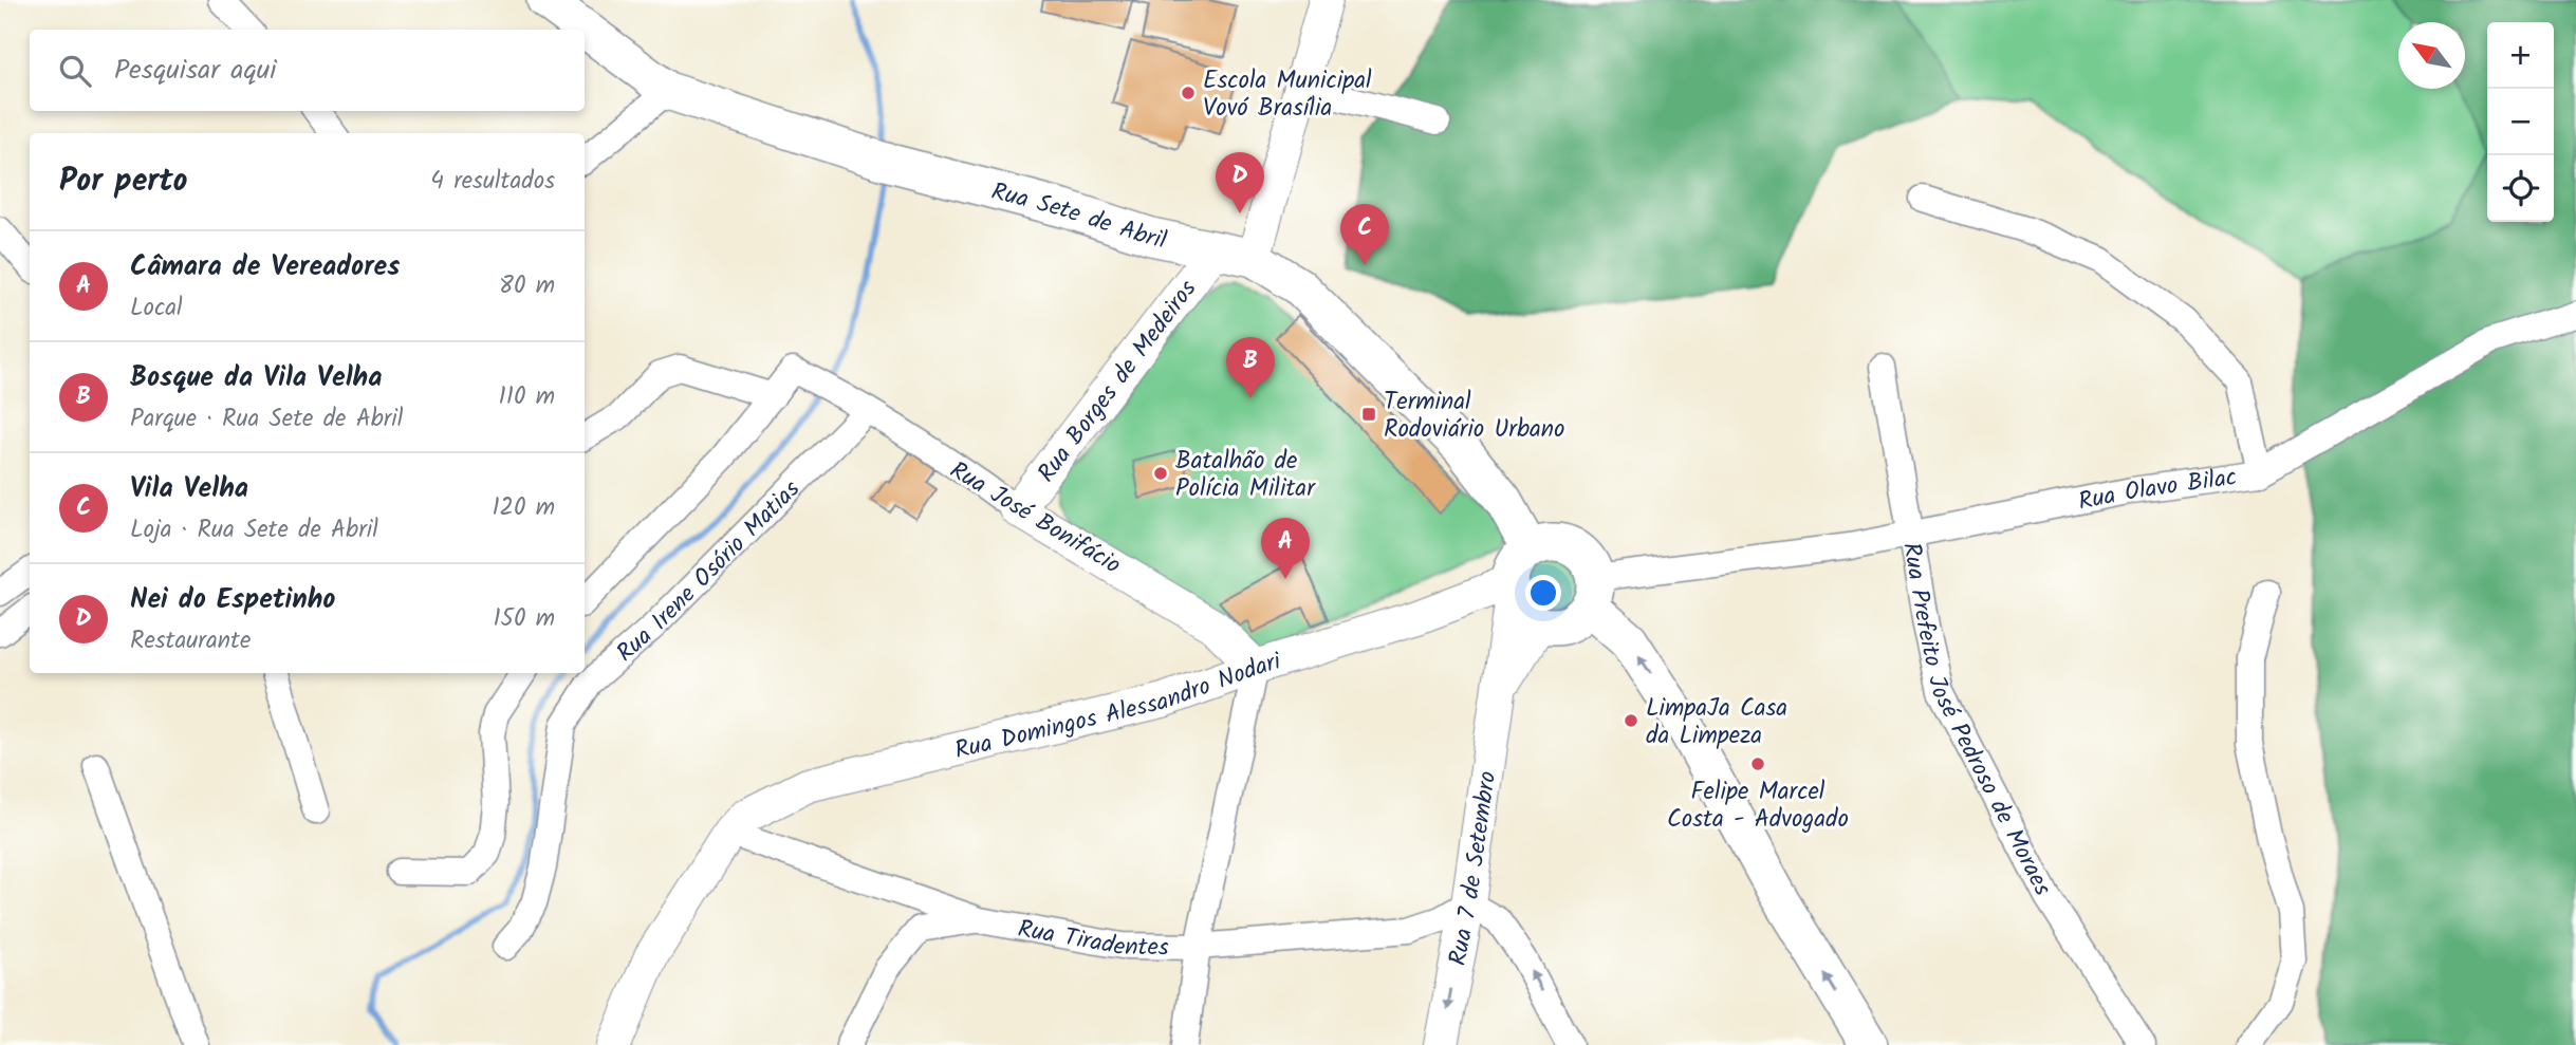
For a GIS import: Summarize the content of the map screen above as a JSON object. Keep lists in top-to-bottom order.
{
  "streets": {
    "main road": ["Rua Sete de Abril"],
    "street": [
      "Rua Borges de Medeiros",
      "Rua Olavo Bilac",
      "Rua José Bonifácio",
      "Rua Irene Osório Matias",
      "Rua Domingos Alessandro Nodari",
      "Rua Prefeito José Pedroso de Moraes",
      "Rua 7 de Setembro",
      "Rua Tiradentes"
    ]
  },
  "crossings": [
    ["Rua Sete de Abril", "Rua Borges de Medeiros"],
    ["Rua Sete de Abril", "Rua Olavo Bilac"],
    ["Rua Sete de Abril", "Rua Domingos Alessandro Nodari"],
    ["Rua Sete de Abril", "Rua 7 de Setembro"],
    ["Rua Borges de Medeiros", "Rua José Bonifácio"],
    ["Rua Olavo Bilac", "Rua Domingos Alessandro Nodari"],
    ["Rua Olavo Bilac", "Rua Prefeito José Pedroso de Moraes"],
    ["Rua Olavo Bilac", "Rua 7 de Setembro"],
    ["Rua José Bonifácio", "Rua Irene Osório Matias"],
    ["Rua José Bonifácio", "Rua Domingos Alessandro Nodari"],
    ["Rua Domingos Alessandro Nodari", "Rua 7 de Setembro"],
    ["Rua Domingos Alessandro Nodari", "Rua Tiradentes"],
    ["Rua 7 de Setembro", "Rua Tiradentes"]
  ],
  "places": {
    "other": [
      "Escola Municipal Vovó Brasília",
      "Batalhão de Polícia Militar",
      "LimpaJa Casa da Limpeza",
      "Felipe Marcel Costa - Advogado"
    ],
    "transit": ["Terminal Rodoviário Urbano"]
  },
  "north": "top left",
  "page": {
    "map_buttons": ["+", "−"],
    "search": "Pesquisar aqui",
    "heading": ["Por perto", "4 resultados"],
    "pins": [
      "D",
      "C",
      "B",
      "A"
    ],
    "list": [
      {
        "mark": "A",
        "name": "Câmara de Vereadores",
        "note": "Local",
        "value": "80 m"
      },
      {
        "mark": "B",
        "name": "Bosque da Vila Velha",
        "note": "Parque · Rua Sete de Abril",
        "value": "110 m"
      },
      {
        "mark": "C",
        "name": "Vila Velha",
        "note": "Loja · Rua Sete de Abril",
        "value": "120 m"
      },
      {
        "mark": "D",
        "name": "Nei do Espetinho",
        "note": "Restaurante",
        "value": "150 m"
      }
    ]
  }
}
